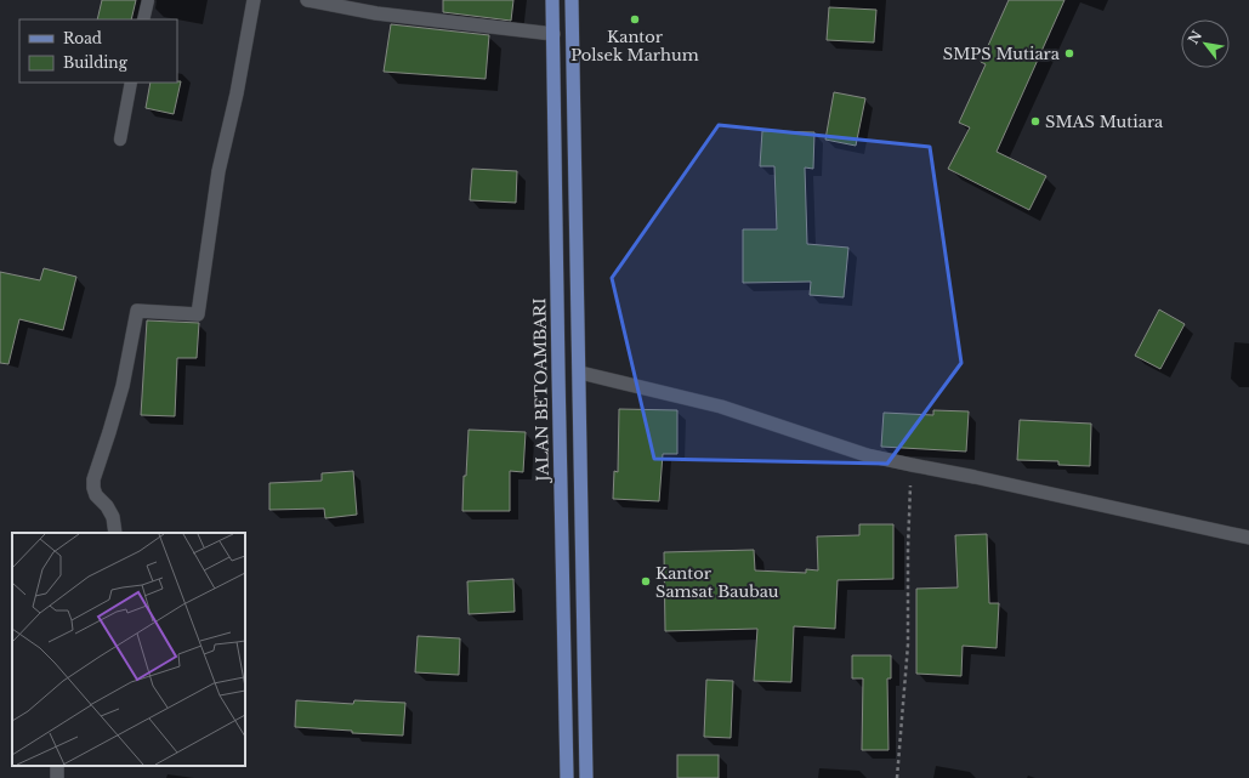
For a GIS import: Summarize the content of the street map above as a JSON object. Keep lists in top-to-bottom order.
{
  "streets": {
    "main road": ["JALAN BETOAMBARI"]
  },
  "places": [
    "Kantor Polsek Marhum",
    "SMPS Mutiara",
    "SMAS Mutiara",
    "Kantor Samsat Baubau"
  ],
  "legend": ["Road", "Building"],
  "north": "top left"
}
